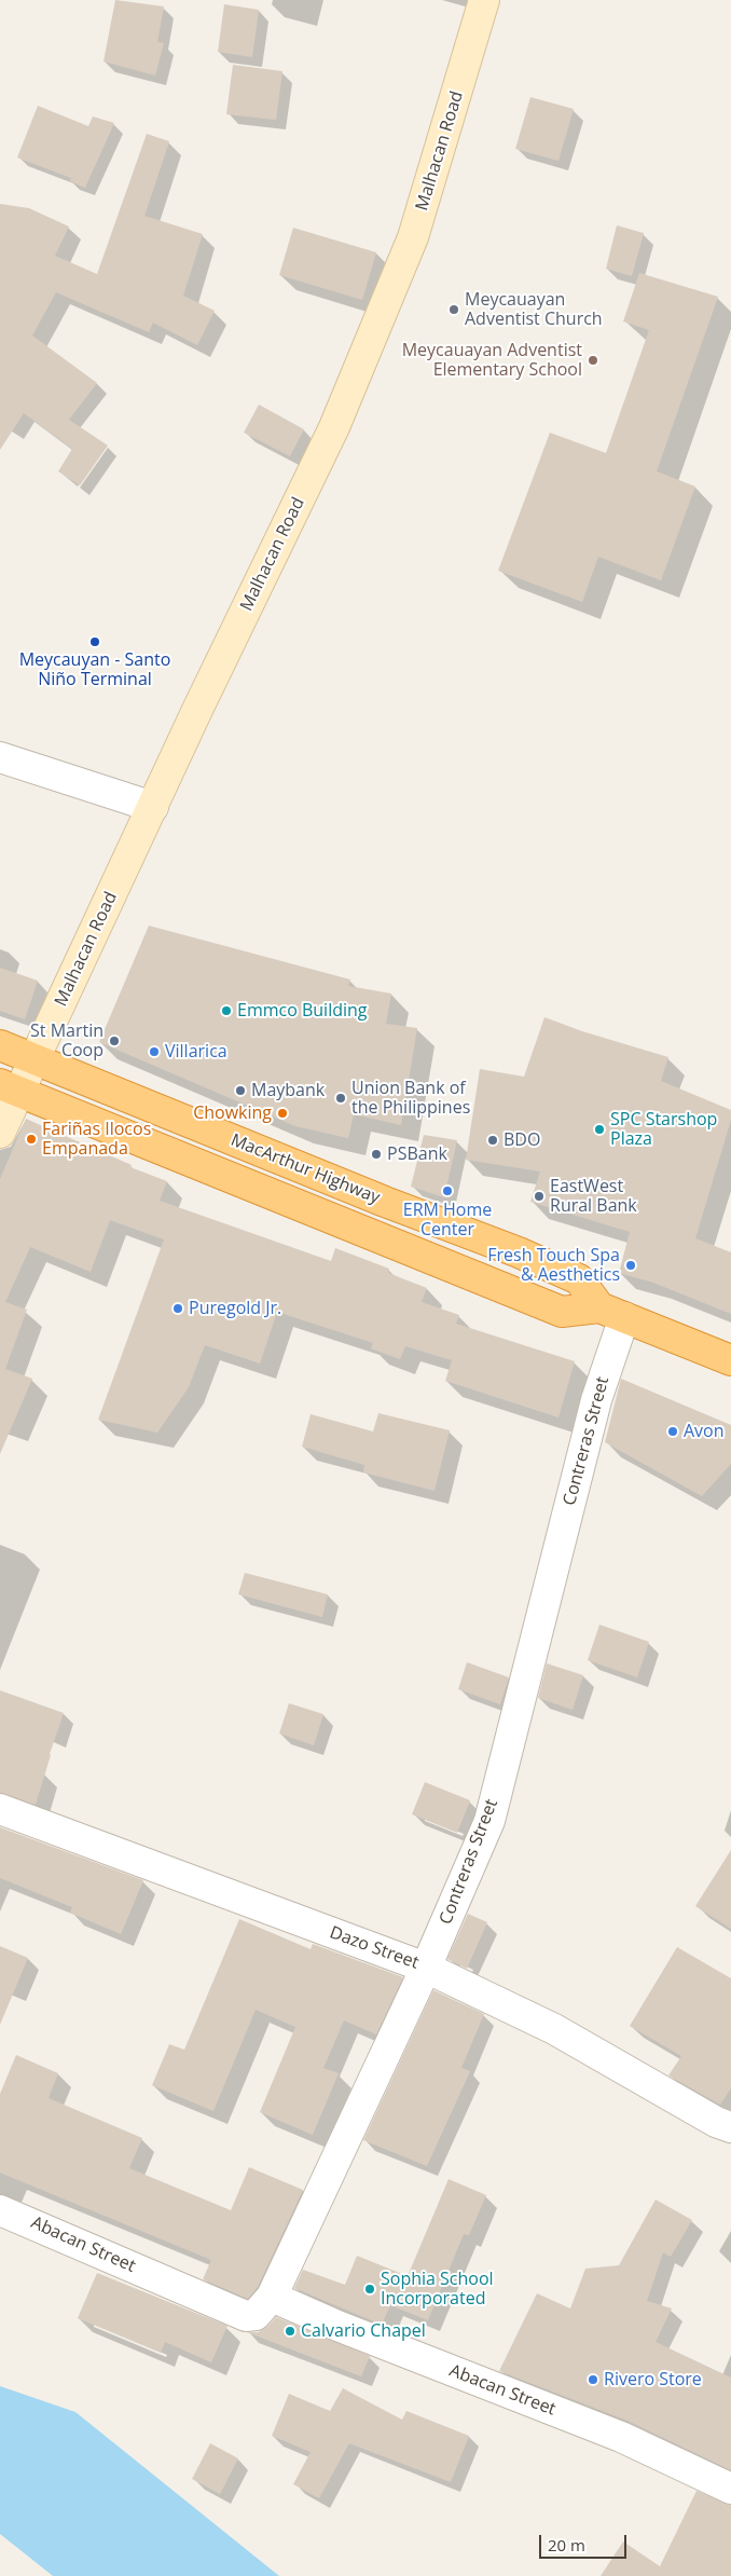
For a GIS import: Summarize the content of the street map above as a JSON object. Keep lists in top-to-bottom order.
{
  "streets": {
    "highway": ["MacArthur Highway"],
    "main road": ["Malhacan Road"],
    "street": ["Contreras Street", "Dazo Street", "Abacan Street"]
  },
  "crossings": [
    ["Malhacan Road", "MacArthur Highway"],
    ["MacArthur Highway", "Contreras Street"],
    ["Contreras Street", "Dazo Street"],
    ["Contreras Street", "Abacan Street"]
  ],
  "places": [
    "Meycauayan Adventist Church",
    "Meycauayan Adventist Elementary School",
    "Meycauyan - Santo Niño Terminal",
    "Emmco Building",
    "St Martin Coop",
    "Villarica",
    "Maybank",
    "Union Bank of the Philippines",
    "Chowking",
    "SPC Starshop Plaza",
    "Fariñas Ilocos Empanada",
    "BDO",
    "PSBank",
    "ERM Home Center",
    "EastWest Rural Bank",
    "Fresh Touch Spa & Aesthetics",
    "Puregold Jr.",
    "Avon",
    "Sophia School Incorporated",
    "Calvario Chapel",
    "Rivero Store"
  ],
  "scale_bar": "20 m"
}
